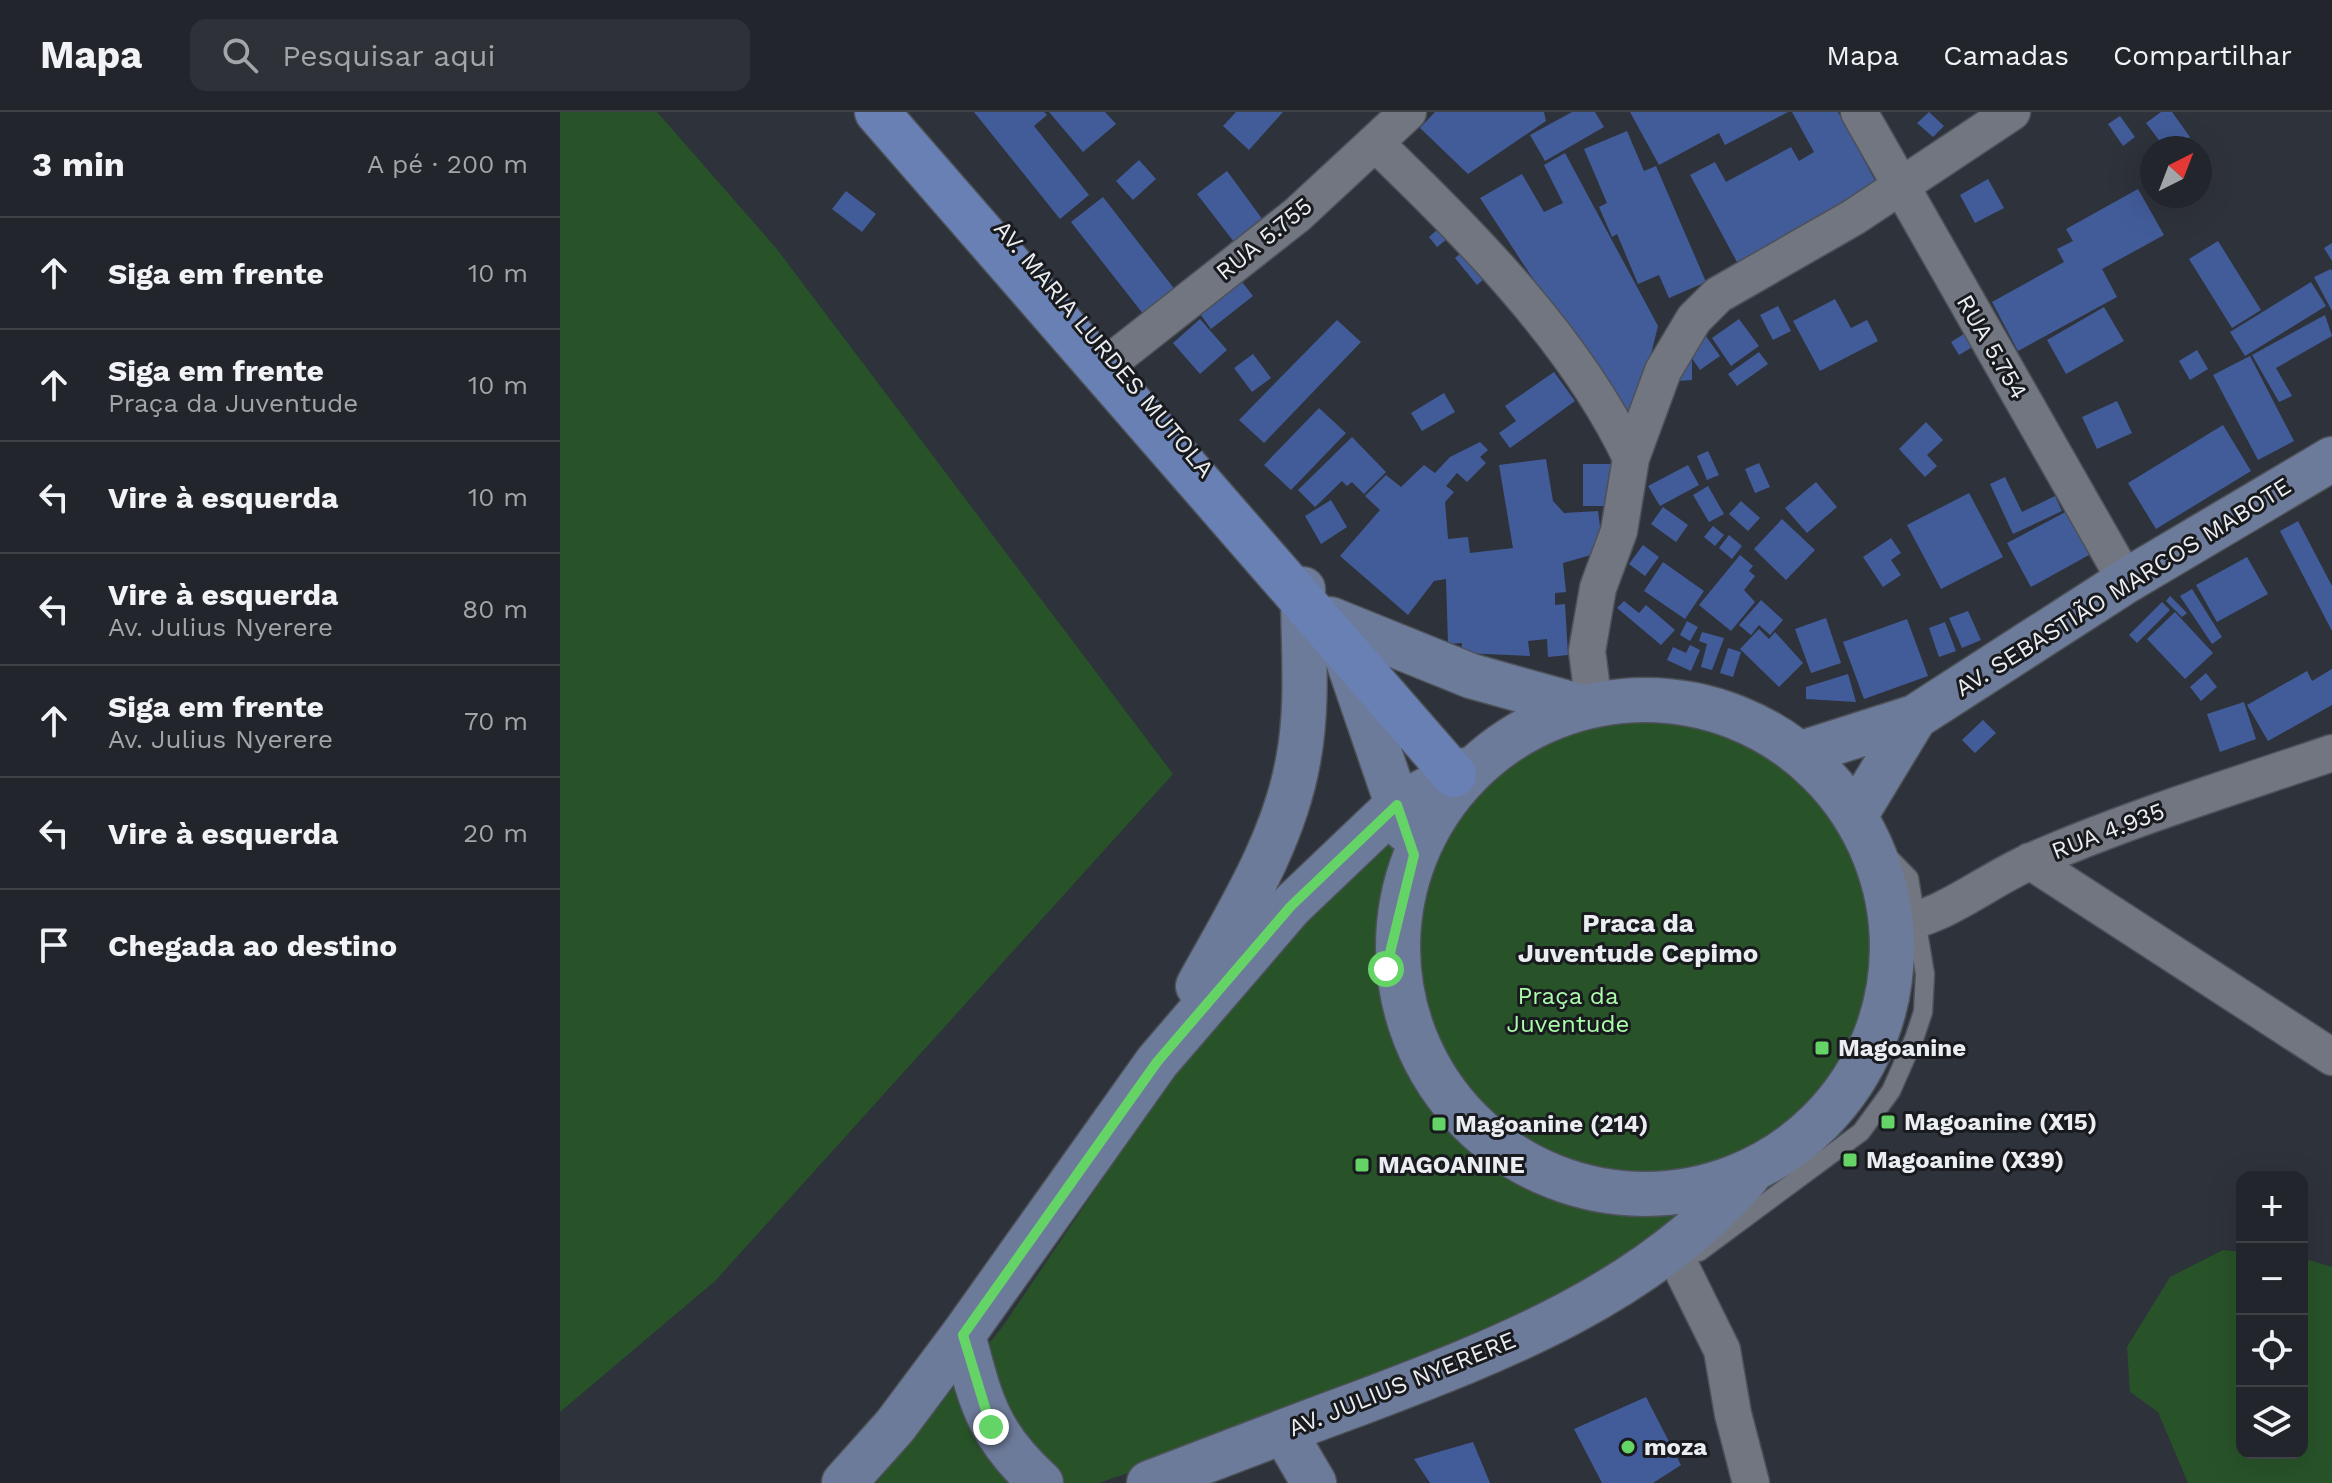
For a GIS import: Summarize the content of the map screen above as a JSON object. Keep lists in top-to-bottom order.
{
  "streets": {
    "main road": ["AV. MARIA LURDES MUTOLA", "AV. SEBASTIÃO MARCOS MABOTE", "AV. JULIUS NYERERE"],
    "street": ["RUA 5.755", "RUA 5.754", "RUA 4.935"]
  },
  "crossings": [
    ["RUA 5.755", "AV. MARIA LURDES MUTOLA"],
    ["RUA 5.754", "AV. SEBASTIÃO MARCOS MABOTE"]
  ],
  "districts": ["Praca da Juventude Cepimo"],
  "parks": ["Praça da Juventude"],
  "places": {
    "transit": [
      "Magoanine",
      "Magoanine (X15)",
      "Magoanine (214)",
      "Magoanine (X39)",
      "MAGOANINE"
    ],
    "other": ["moza"]
  },
  "north": "top right",
  "page": {
    "header": "Mapa",
    "search": "Pesquisar aqui",
    "nav": ["Mapa", "Camadas", "Compartilhar"],
    "heading": ["3 min", "A pé · 200 m"],
    "list": [
      ["Siga em frente", "10 m"],
      ["Siga em frente", "Praça da Juventude", "10 m"],
      ["Vire à esquerda", "10 m"],
      ["Vire à esquerda", "Av. Julius Nyerere", "80 m"],
      ["Siga em frente", "Av. Julius Nyerere", "70 m"],
      ["Vire à esquerda", "20 m"],
      "Chegada ao destino"
    ],
    "map_buttons": ["+", "−"]
  }
}
